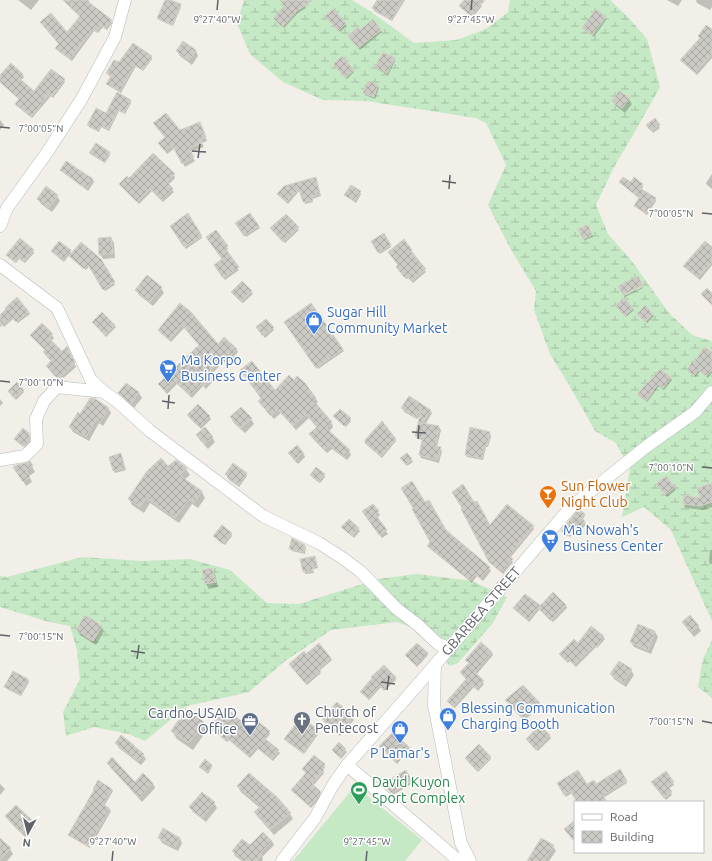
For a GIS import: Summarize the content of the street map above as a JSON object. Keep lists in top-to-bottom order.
{
  "streets": {
    "street": ["GBARBEA STREET"]
  },
  "places": {
    "shop": ["Sugar Hill Community Market", "Blessing Communication Charging Booth", "P Lamar's"],
    "supermarket": ["Ma Korpo Business Center", "Ma Nowah's Business Center"],
    "bar": ["Sun Flower Night Club"],
    "church": ["Church of Pentecost"],
    "office": ["Cardno-USAID Office"],
    "sports": ["David Kuyon Sport Complex"]
  },
  "legend": ["Road", "Building"],
  "north": "bottom",
  "coordinates": [
    "9°27'40\"W",
    "9°27'45\"W",
    "7°00'05\"N",
    "7°00'10\"N",
    "7°00'15\"N"
  ]
}
